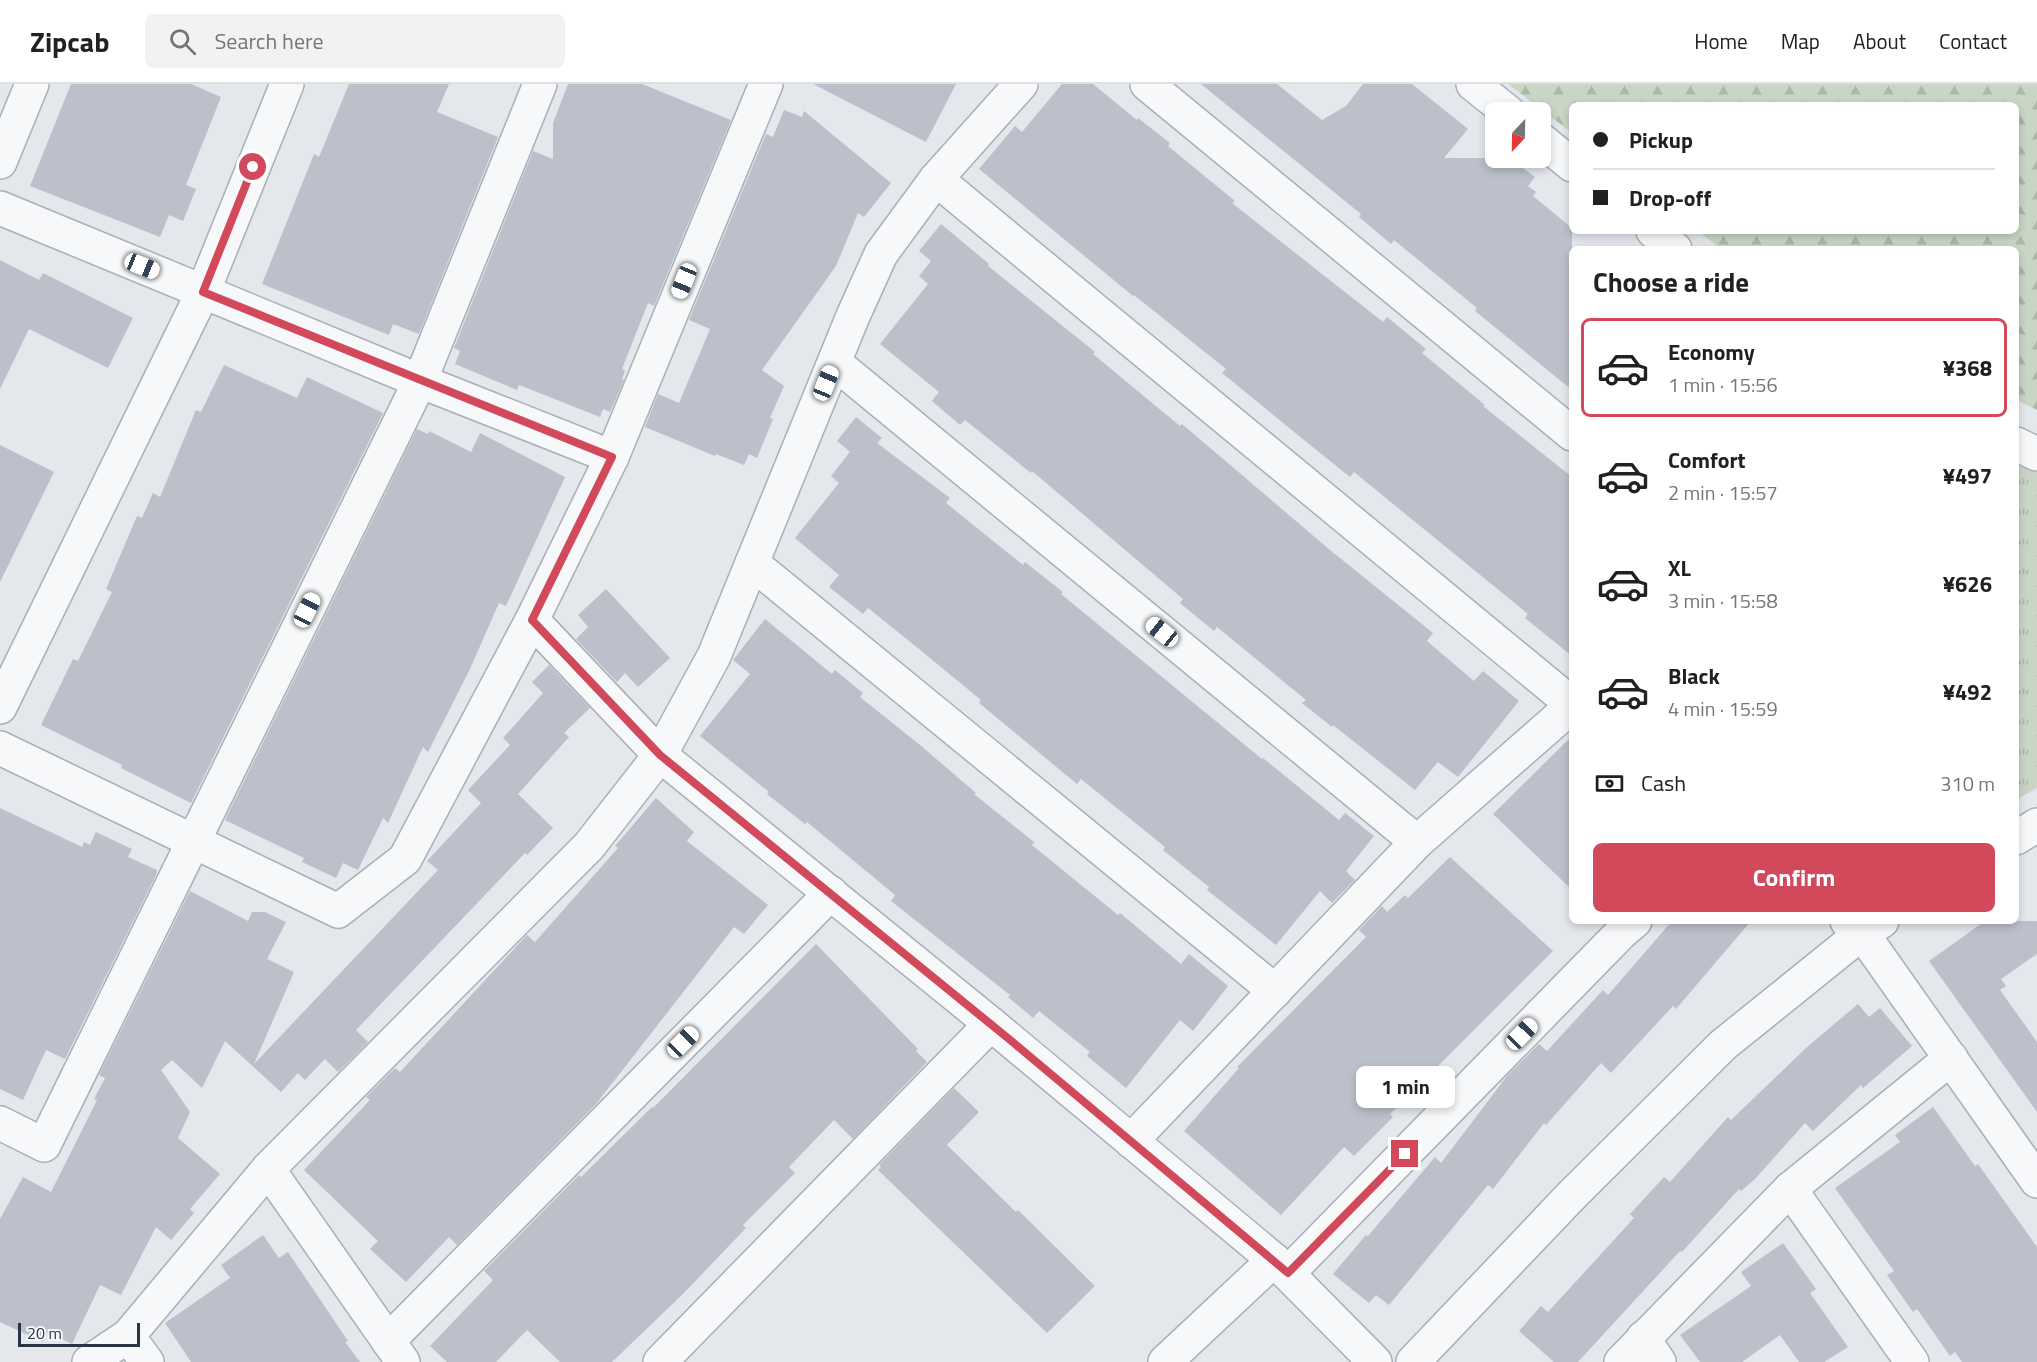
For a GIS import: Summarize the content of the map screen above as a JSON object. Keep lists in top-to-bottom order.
{
  "scale_bar": "20 m",
  "north": "bottom",
  "page": {
    "header": "Zipcab",
    "search": "Search here",
    "nav": [
      "Home",
      "Map",
      "About",
      "Contact"
    ],
    "banner": ["Pickup", "Drop-off"],
    "heading": "Choose a ride",
    "list": [
      {
        "name": "Economy",
        "note": "1 min · 15:56",
        "value": "¥368"
      },
      {
        "name": "Comfort",
        "note": "2 min · 15:57",
        "value": "¥497"
      },
      {
        "name": "XL",
        "note": "3 min · 15:58",
        "value": "¥626"
      },
      {
        "name": "Black",
        "note": "4 min · 15:59",
        "value": "¥492"
      }
    ],
    "pay": ["Cash", "310 m"],
    "buttons": "Confirm",
    "bubble": "1 min",
    "scale": "20 m"
  }
}
